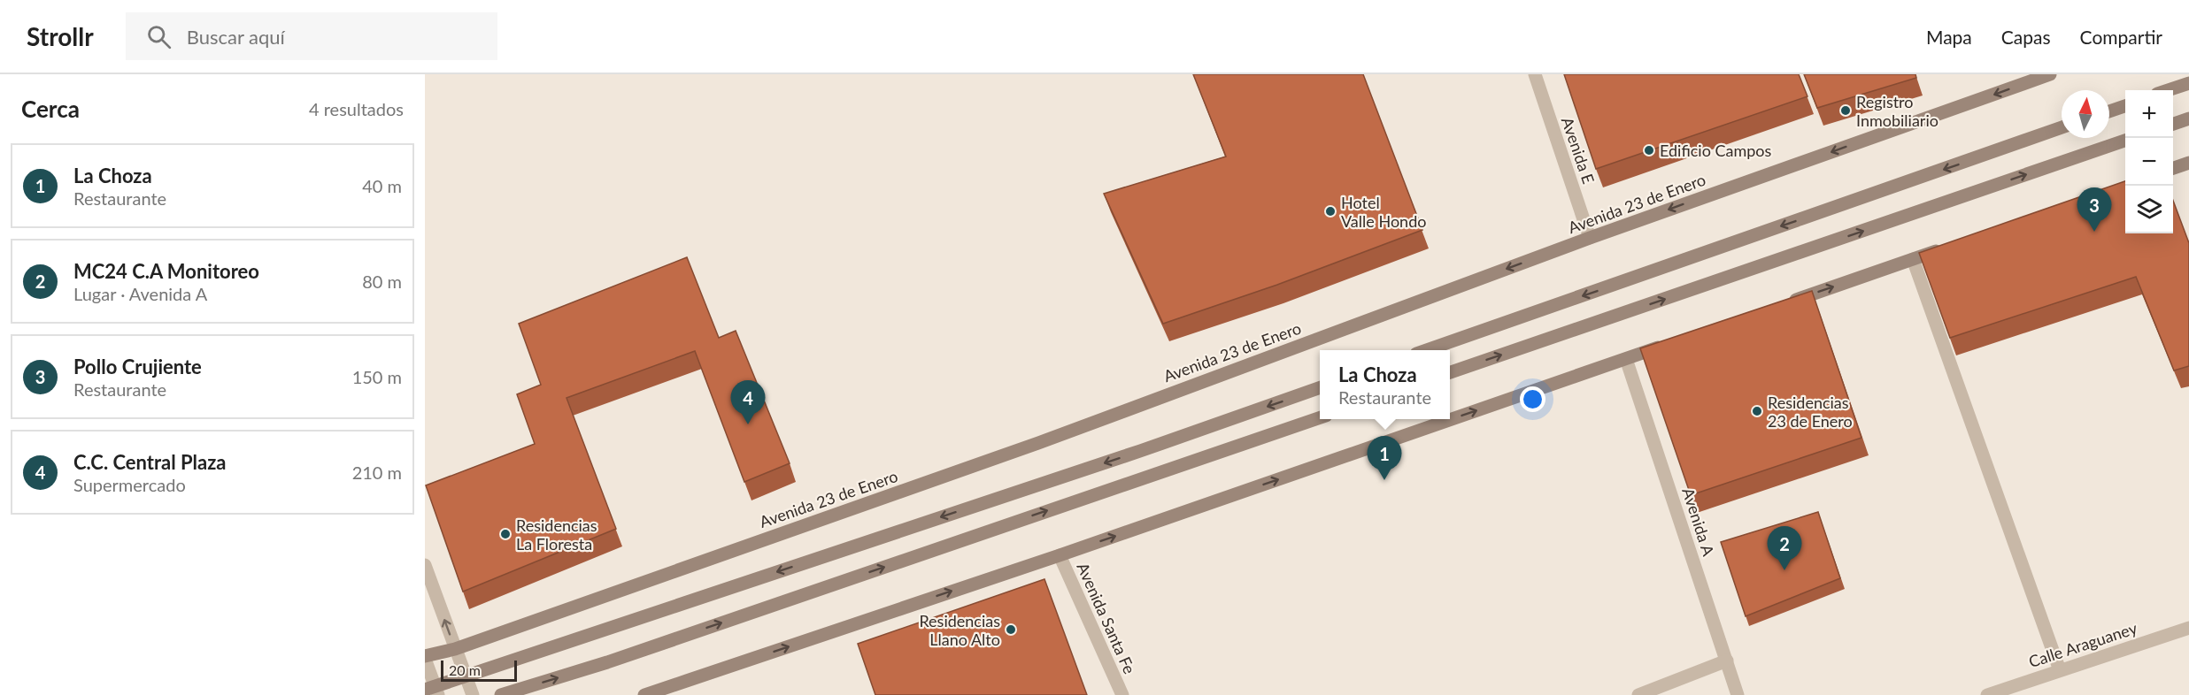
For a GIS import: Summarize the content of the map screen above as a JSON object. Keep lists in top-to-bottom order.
{
  "streets": {
    "street": [
      "Avenida E",
      "Avenida 23 de Enero",
      "Avenida A",
      "Avenida Santa Fe",
      "Calle Araguaney"
    ]
  },
  "crossings": [
    ["Avenida E", "Avenida 23 de Enero"]
  ],
  "places": [
    "Registro Inmobiliario",
    "Edificio Campos",
    "Hotel Valle Hondo",
    "Residencias 23 de Enero",
    "Residencias La Floresta",
    "Residencias Llano Alto"
  ],
  "scale_bar": "20 m",
  "north": "top",
  "page": {
    "header": "Strollr",
    "search": "Buscar aquí",
    "nav": ["Mapa", "Capas", "Compartir"],
    "heading": ["Cerca", "4 resultados"],
    "map_buttons": ["+", "−"],
    "list": [
      {
        "mark": "1",
        "name": "La Choza",
        "note": "Restaurante",
        "value": "40 m"
      },
      {
        "mark": "2",
        "name": "MC24 C.A Monitoreo",
        "note": "Lugar · Avenida A",
        "value": "80 m"
      },
      {
        "mark": "3",
        "name": "Pollo Crujiente",
        "note": "Restaurante",
        "value": "150 m"
      },
      {
        "mark": "4",
        "name": "C.C. Central Plaza",
        "note": "Supermercado",
        "value": "210 m"
      }
    ],
    "pins": [
      "3",
      "4",
      "1",
      "2"
    ],
    "popup": ["La Choza", "Restaurante"],
    "scale": "20 m"
  }
}
